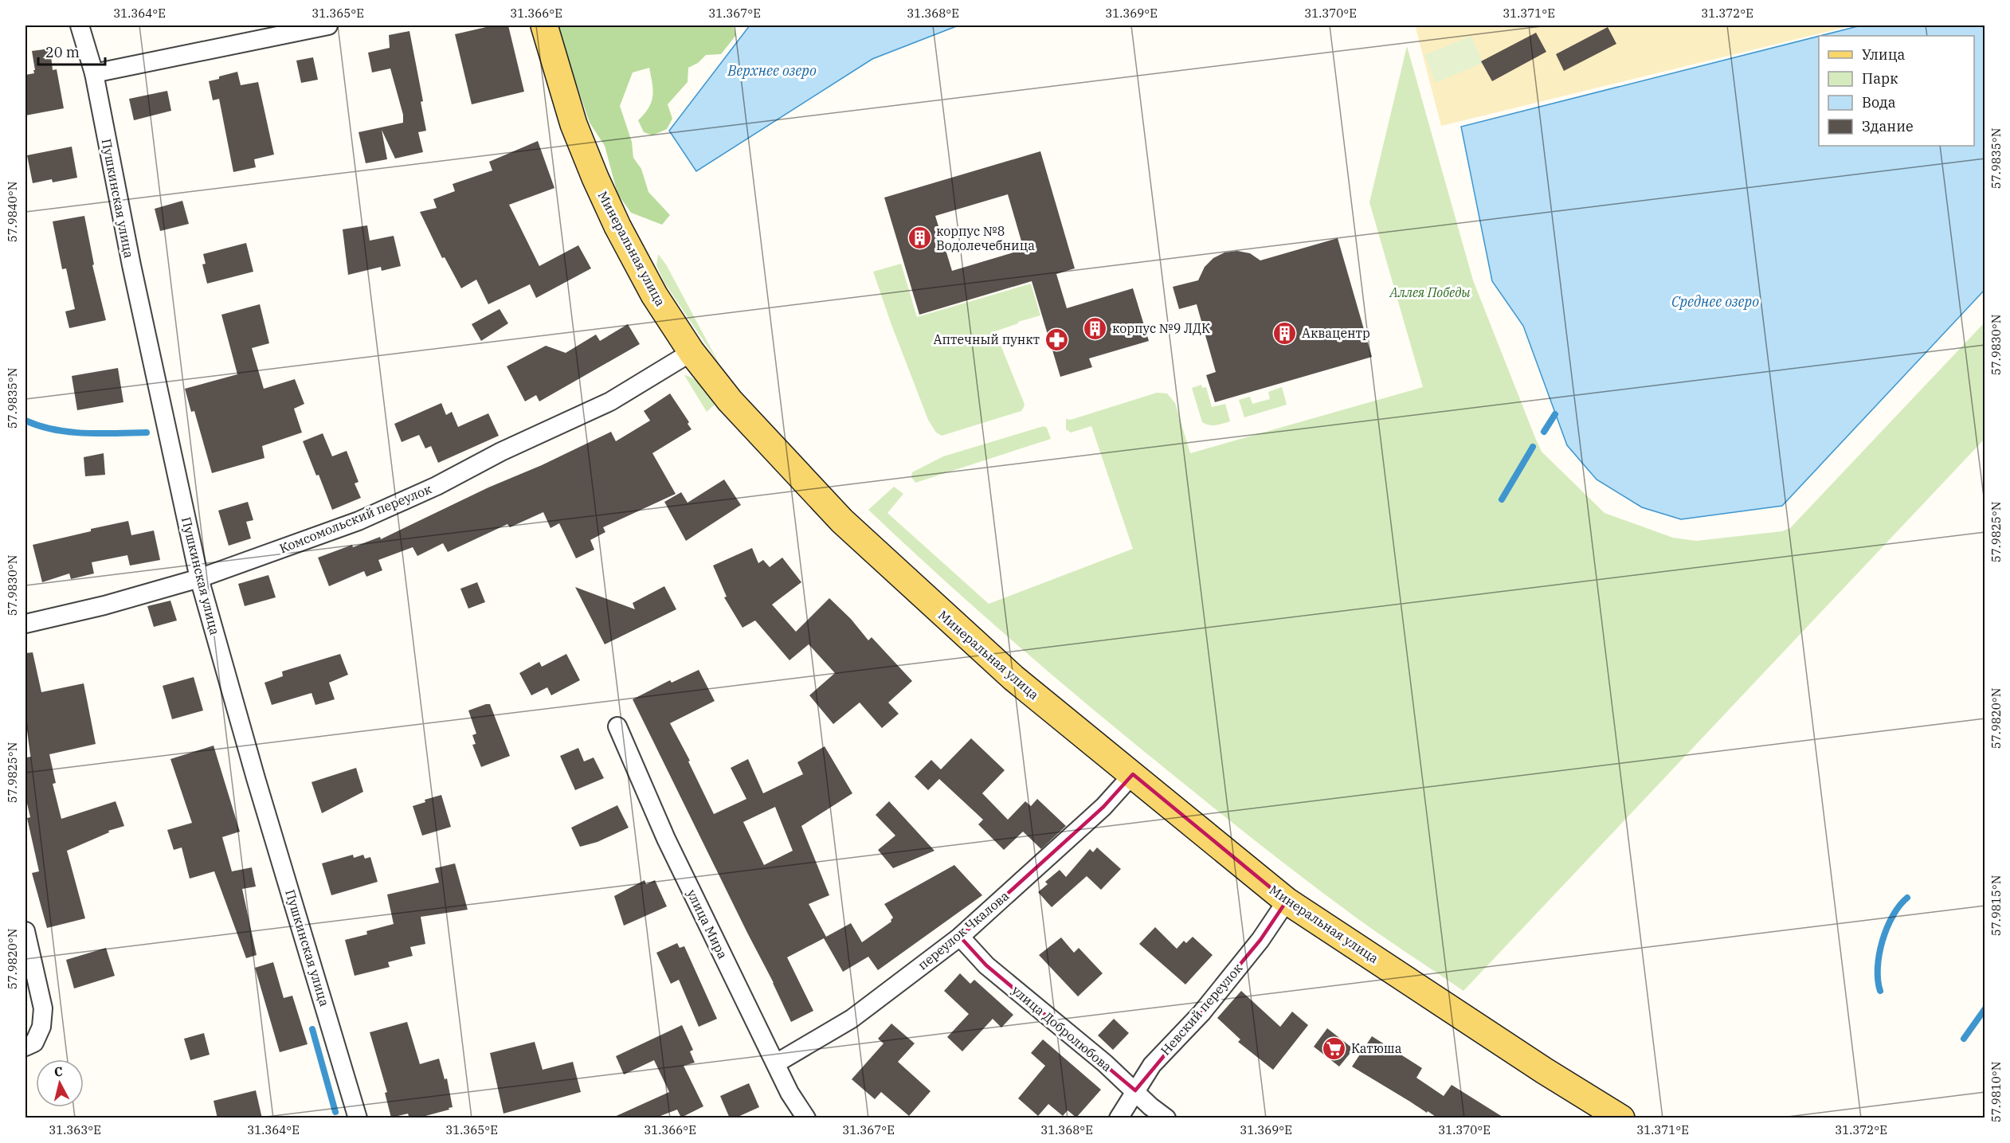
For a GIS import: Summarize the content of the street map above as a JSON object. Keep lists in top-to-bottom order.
{
  "streets": {
    "main road": ["Минеральная улица"],
    "street": [
      "Пушкинская улица",
      "Комсомольский переулок",
      "улица Мира",
      "переулок Чкалова",
      "Невский переулок",
      "улица Добролюбова"
    ]
  },
  "crossings": [
    ["Пушкинская улица", "Комсомольский переулок"],
    ["Минеральная улица", "Комсомольский переулок"],
    ["Минеральная улица", "переулок Чкалова"],
    ["Минеральная улица", "Невский переулок"],
    ["улица Мира", "переулок Чкалова"],
    ["переулок Чкалова", "улица Добролюбова"],
    ["Невский переулок", "улица Добролюбова"]
  ],
  "water": ["Верхнее озеро", "Среднее озеро"],
  "parks": ["Аллея Победы"],
  "places": {
    "building": ["корпус №8 Водолечебница", "корпус №9 ЛДК", "Аквацентр"],
    "pharmacy": ["Аптечный пункт"],
    "supermarket": ["Катюша"]
  },
  "legend": [
    "Улица",
    "Парк",
    "Вода",
    "Здание"
  ],
  "scale_bar": "20 m",
  "north": "top",
  "coordinates": [
    "31.364°E",
    "31.365°E",
    "31.366°E",
    "31.367°E",
    "31.368°E",
    "31.369°E",
    "31.370°E",
    "31.371°E",
    "31.372°E",
    "57.9835°N",
    "57.9840°N",
    "57.9830°N",
    "57.9825°N",
    "57.9820°N",
    "57.9815°N",
    "57.9810°N",
    "31.363°E"
  ]
}
